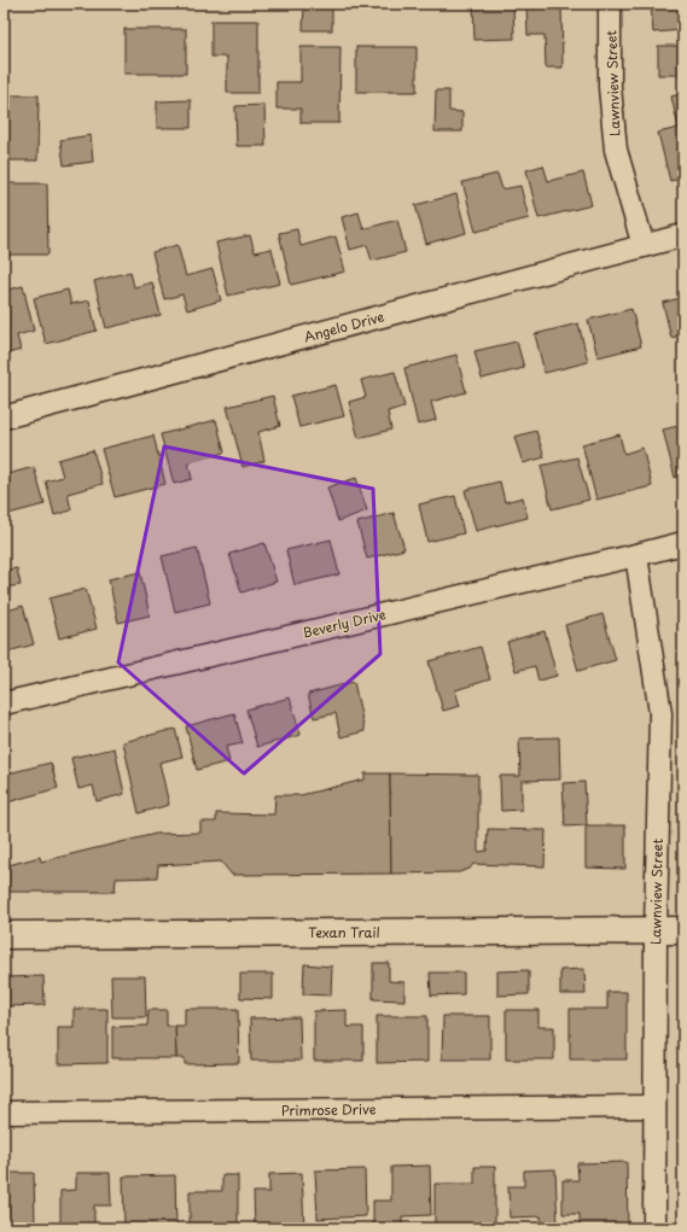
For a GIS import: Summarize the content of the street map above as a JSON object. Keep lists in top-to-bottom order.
{
  "streets": {
    "street": [
      "Lawnview Street",
      "Angelo Drive",
      "Beverly Drive",
      "Texan Trail",
      "Primrose Drive"
    ]
  },
  "crossings": [
    ["Lawnview Street", "Angelo Drive"],
    ["Lawnview Street", "Beverly Drive"],
    ["Lawnview Street", "Texan Trail"],
    ["Lawnview Street", "Primrose Drive"]
  ]
}
